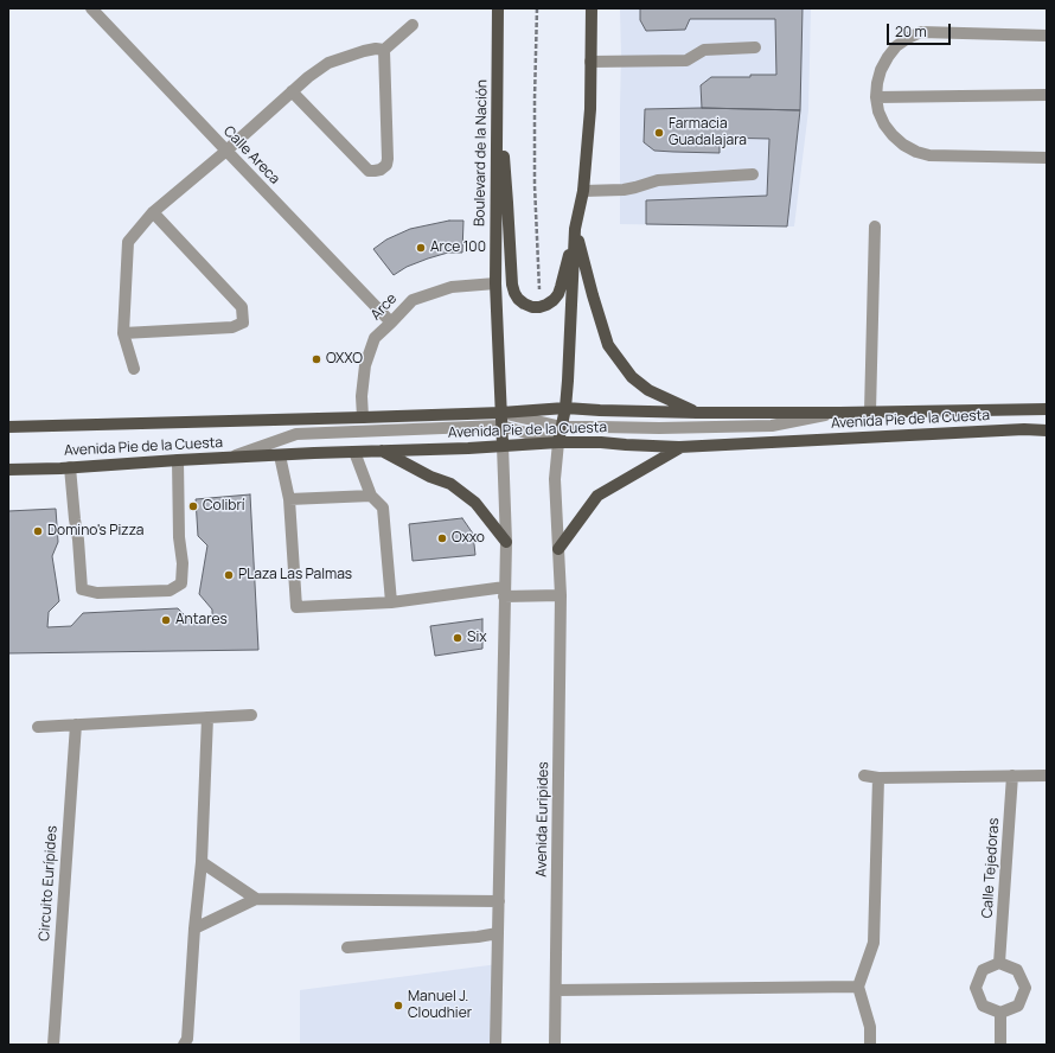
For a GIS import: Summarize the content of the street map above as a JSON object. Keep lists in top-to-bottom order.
{
  "streets": {
    "main road": ["Boulevard de la Nación", "Avenida Pie de la Cuesta"],
    "street": [
      "Calle Areca",
      "Arce",
      "Avenida Euripides",
      "Calle Tejedoras",
      "Circuito Eurípides"
    ]
  },
  "crossings": [
    ["Boulevard de la Nación", "Arce"],
    ["Boulevard de la Nación", "Avenida Pie de la Cuesta"],
    ["Calle Areca", "Arce"],
    ["Arce", "Avenida Pie de la Cuesta"],
    ["Avenida Pie de la Cuesta", "Avenida Euripides"]
  ],
  "places": [
    "Farmacia Guadalajara",
    "Arce 100",
    "OXXO",
    "Colibrí",
    "Domino's Pizza",
    "Oxxo",
    "PLaza Las Palmas",
    "Antares",
    "Six",
    "Manuel J. Cloudhier"
  ],
  "scale_bar": "20 m"
}
